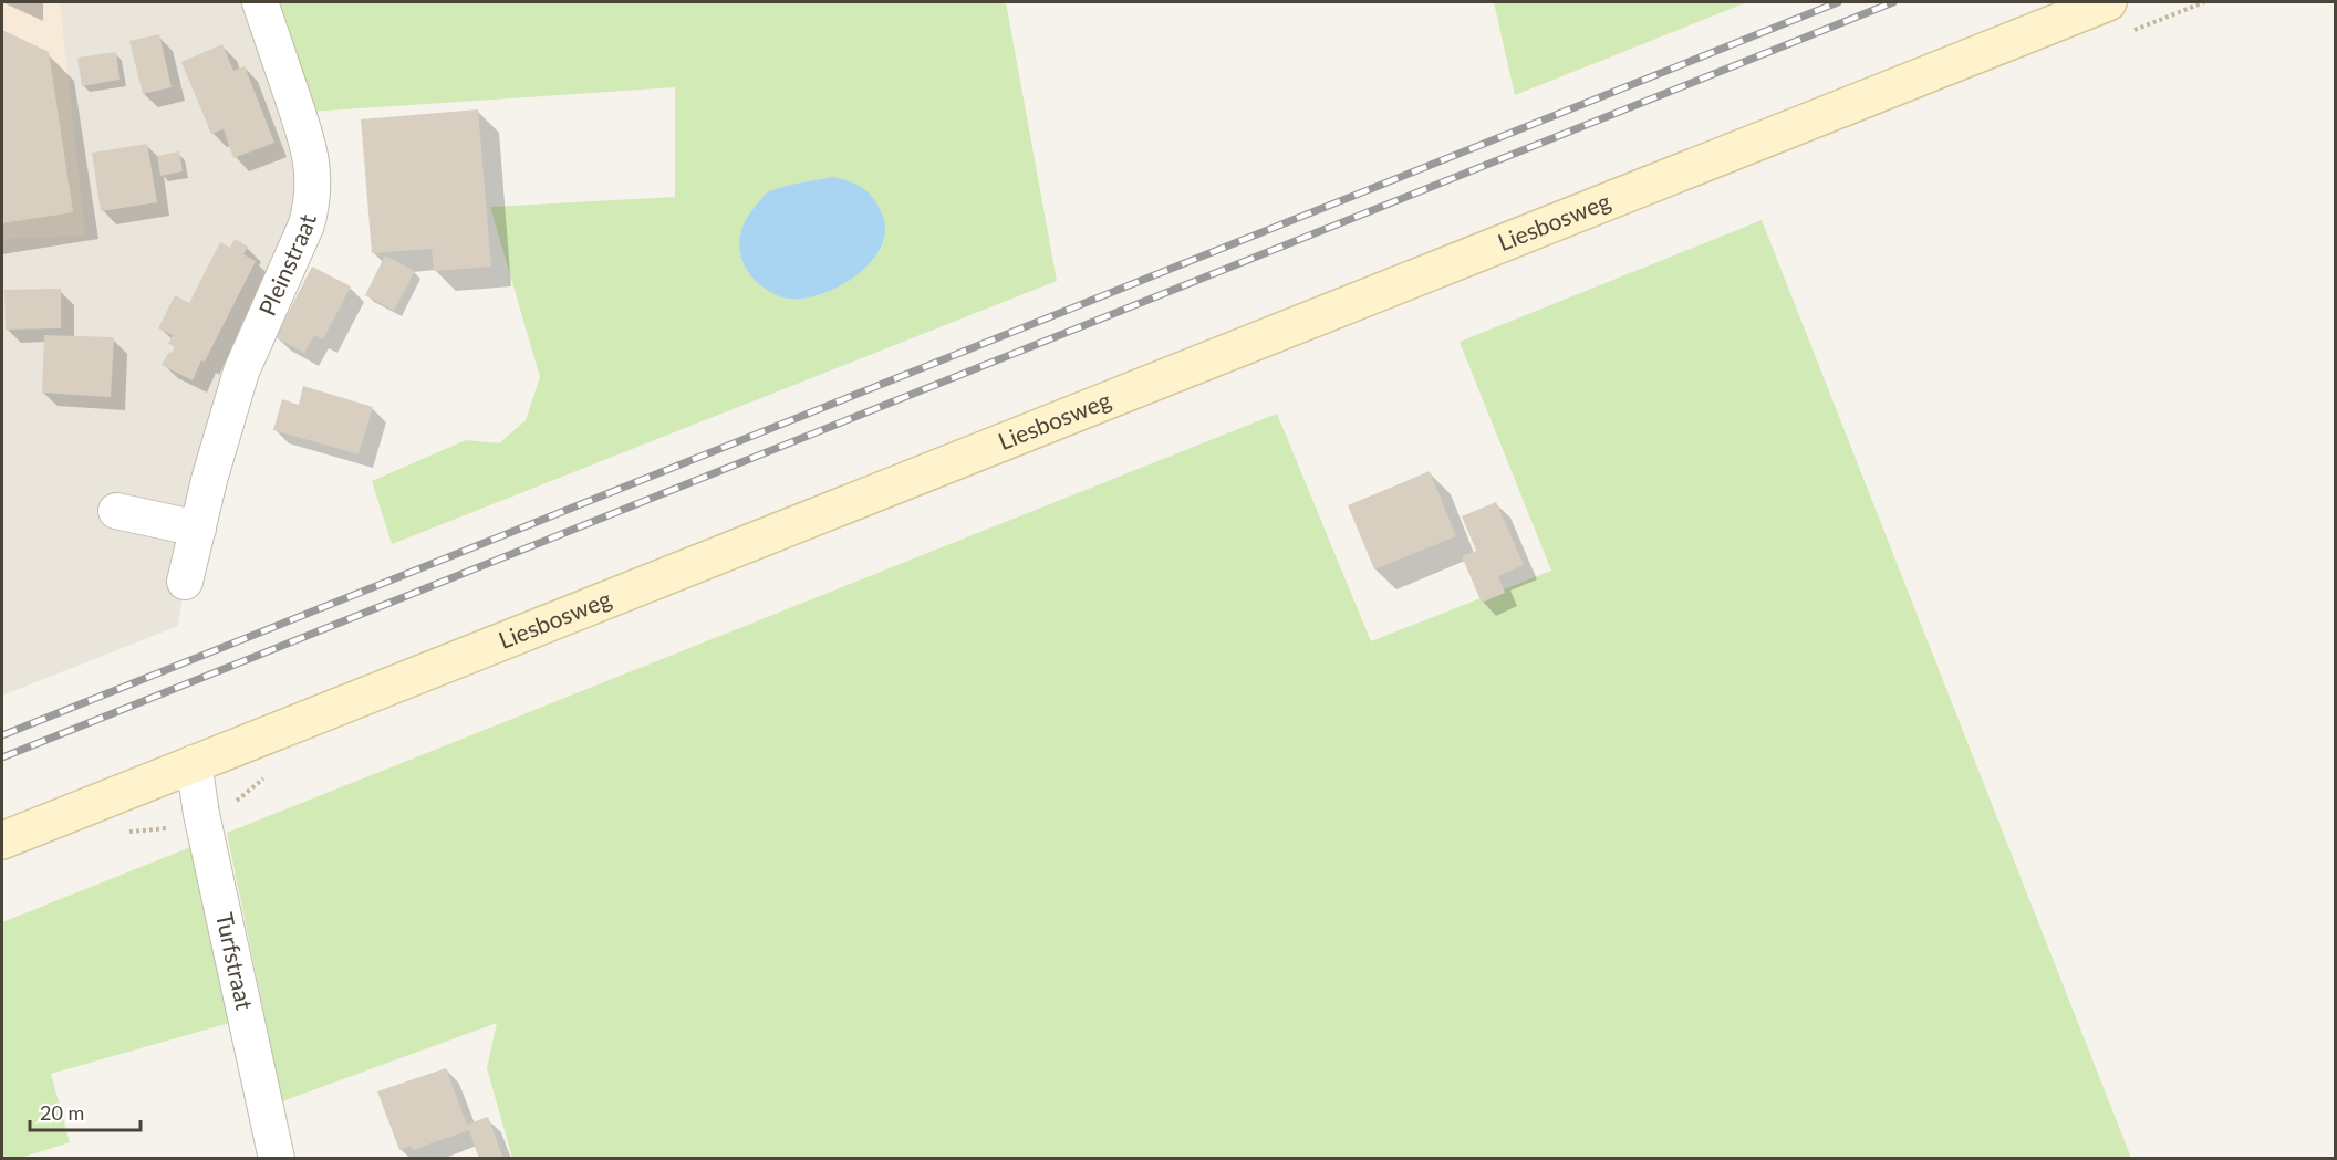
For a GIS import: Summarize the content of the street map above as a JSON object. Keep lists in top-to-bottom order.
{
  "streets": {
    "street": ["Liesbosweg", "Pleinstraat", "Turfstraat"]
  },
  "crossings": [
    ["Liesbosweg", "Turfstraat"]
  ],
  "scale_bar": "20 m"
}
